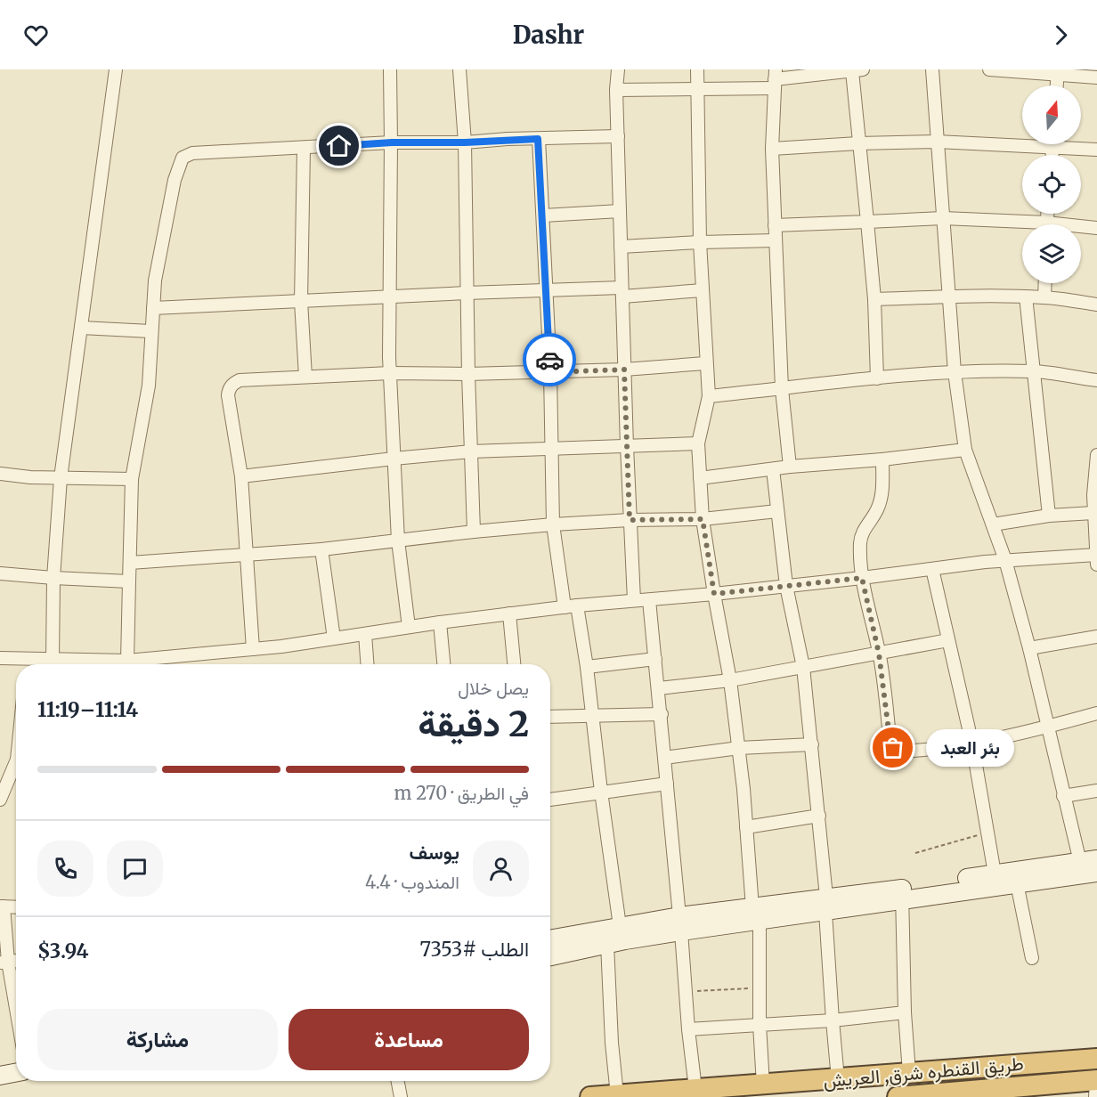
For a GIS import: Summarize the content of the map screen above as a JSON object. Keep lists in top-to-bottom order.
{
  "streets": {
    "highway": ["طريق القنطره شرق, العريش"]
  },
  "places": ["بئر العبد"],
  "north": "top",
  "page": {
    "header": "Dashr",
    "heading": ["2 دقيقة", "يصل خلال", "11:14–11:19"],
    "panel": [
      "يوسف",
      "المندوب · 4.4",
      "الطلب #7353",
      "$3.94"
    ],
    "bubble": "بئر العبد",
    "bar": "في الطريق · 270 m",
    "buttons": ["مساعدة", "مشاركة"]
  }
}
